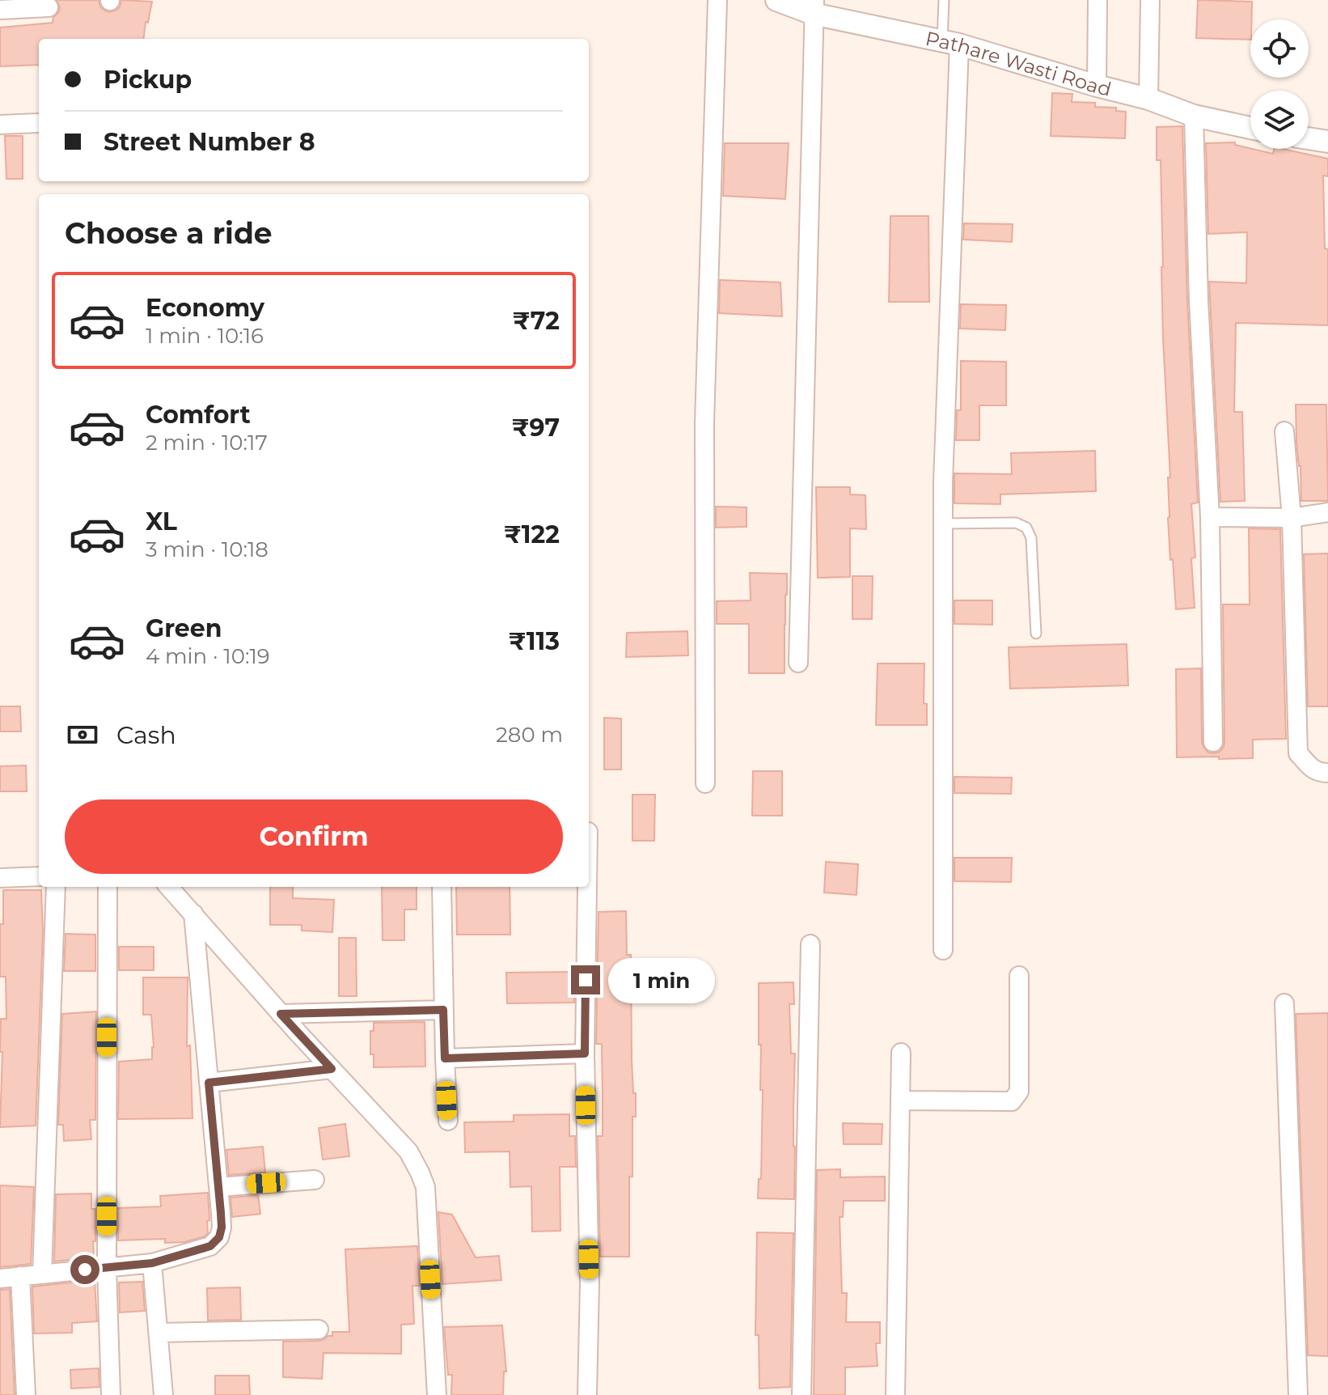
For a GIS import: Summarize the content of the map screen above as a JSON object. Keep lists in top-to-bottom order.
{
  "streets": {
    "street": ["Pathare Wasti Road"]
  },
  "page": {
    "banner": ["Pickup", "Street Number 8"],
    "heading": "Choose a ride",
    "list": [
      {
        "name": "Economy",
        "note": "1 min · 10:16",
        "value": "₹72"
      },
      {
        "name": "Comfort",
        "note": "2 min · 10:17",
        "value": "₹97"
      },
      {
        "name": "XL",
        "note": "3 min · 10:18",
        "value": "₹122"
      },
      {
        "name": "Green",
        "note": "4 min · 10:19",
        "value": "₹113"
      }
    ],
    "pay": ["Cash", "280 m"],
    "buttons": "Confirm",
    "bubble": "1 min"
  }
}
